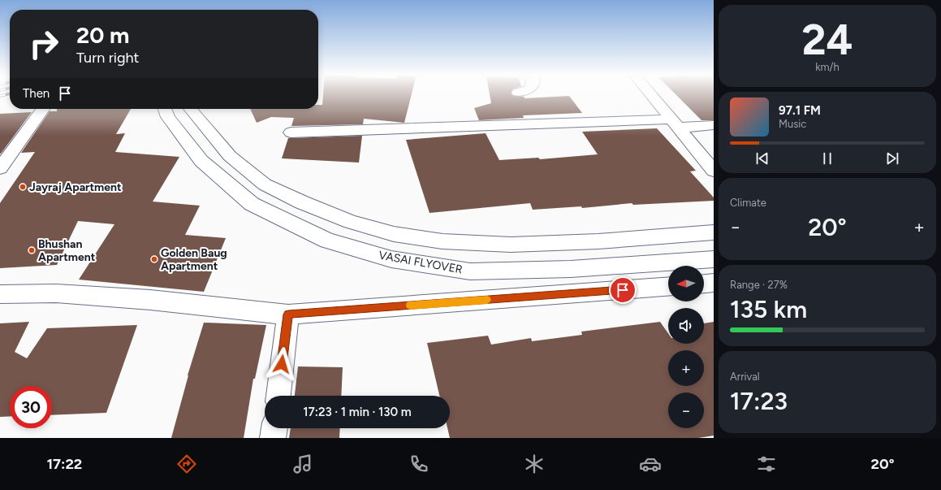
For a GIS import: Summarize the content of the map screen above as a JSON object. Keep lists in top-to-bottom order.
{
  "streets": {
    "street": ["VASAI FLYOVER"]
  },
  "places": ["Jayraj Apartment", "Bhushan Apartment", "Golden Baug Apartment"],
  "north": "left",
  "page": {
    "tile": [
      ["24", "km/h"],
      "Climate",
      ["Range · 27%", "135 km"],
      ["Arrival", "17:23"]
    ],
    "turn": ["20 m", "Turn right"],
    "then": "Then",
    "song": ["97.1 FM", "Music"],
    "heat": ["−", "20°", "+"],
    "map_buttons": ["+", "−"],
    "limit": "30",
    "trip": "17:23 · 1 min · 130 m",
    "tabs": ["17:22", "20°"]
  }
}
